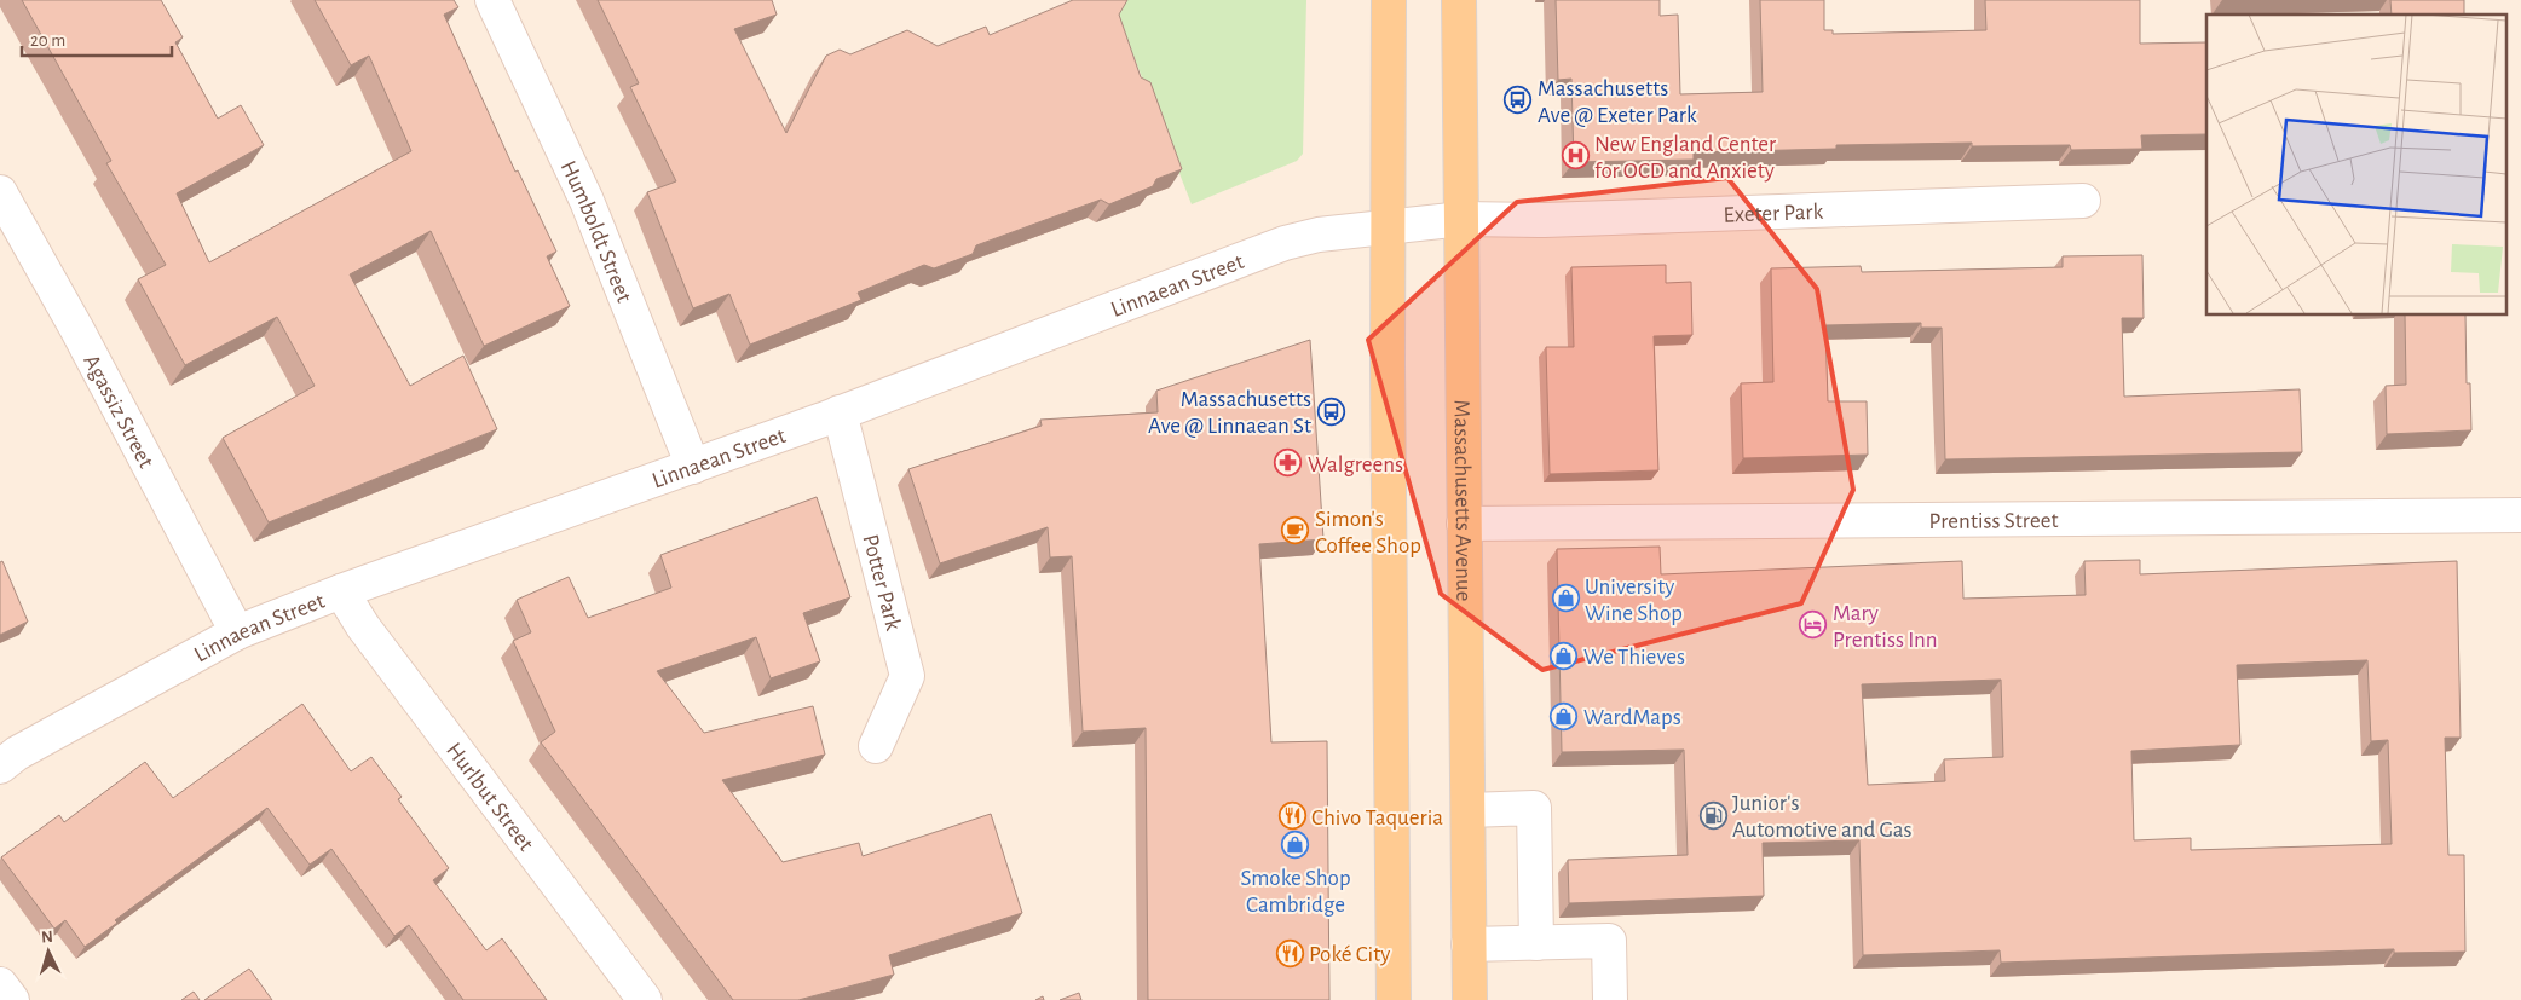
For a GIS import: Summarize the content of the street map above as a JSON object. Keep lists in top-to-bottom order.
{
  "streets": {
    "main road": ["Massachusetts Avenue"],
    "street": [
      "Exeter Park",
      "Humboldt Street",
      "Linnaean Street",
      "Agassiz Street",
      "Prentiss Street",
      "Potter Park",
      "Hurlbut Street"
    ]
  },
  "crossings": [
    ["Exeter Park", "Linnaean Street"],
    ["Exeter Park", "Massachusetts Avenue"],
    ["Humboldt Street", "Linnaean Street"],
    ["Linnaean Street", "Agassiz Street"],
    ["Linnaean Street", "Massachusetts Avenue"],
    ["Linnaean Street", "Potter Park"],
    ["Linnaean Street", "Hurlbut Street"],
    ["Massachusetts Avenue", "Prentiss Street"]
  ],
  "places": {
    "bus stop": ["Massachusetts Ave @ Exeter Park", "Massachusetts Ave @ Linnaean St"],
    "hospital": ["New England Center for OCD and Anxiety"],
    "pharmacy": ["Walgreens"],
    "cafe": ["Simon's Coffee Shop"],
    "shop": [
      "University Wine Shop",
      "We Thieves",
      "WardMaps",
      "Smoke Shop Cambridge"
    ],
    "hotel": ["Mary Prentiss Inn"],
    "fuel station": ["Junior's Automotive and Gas"],
    "restaurant": ["Chivo Taqueria", "Poké City"]
  },
  "scale_bar": "20 m",
  "north": "top"
}
